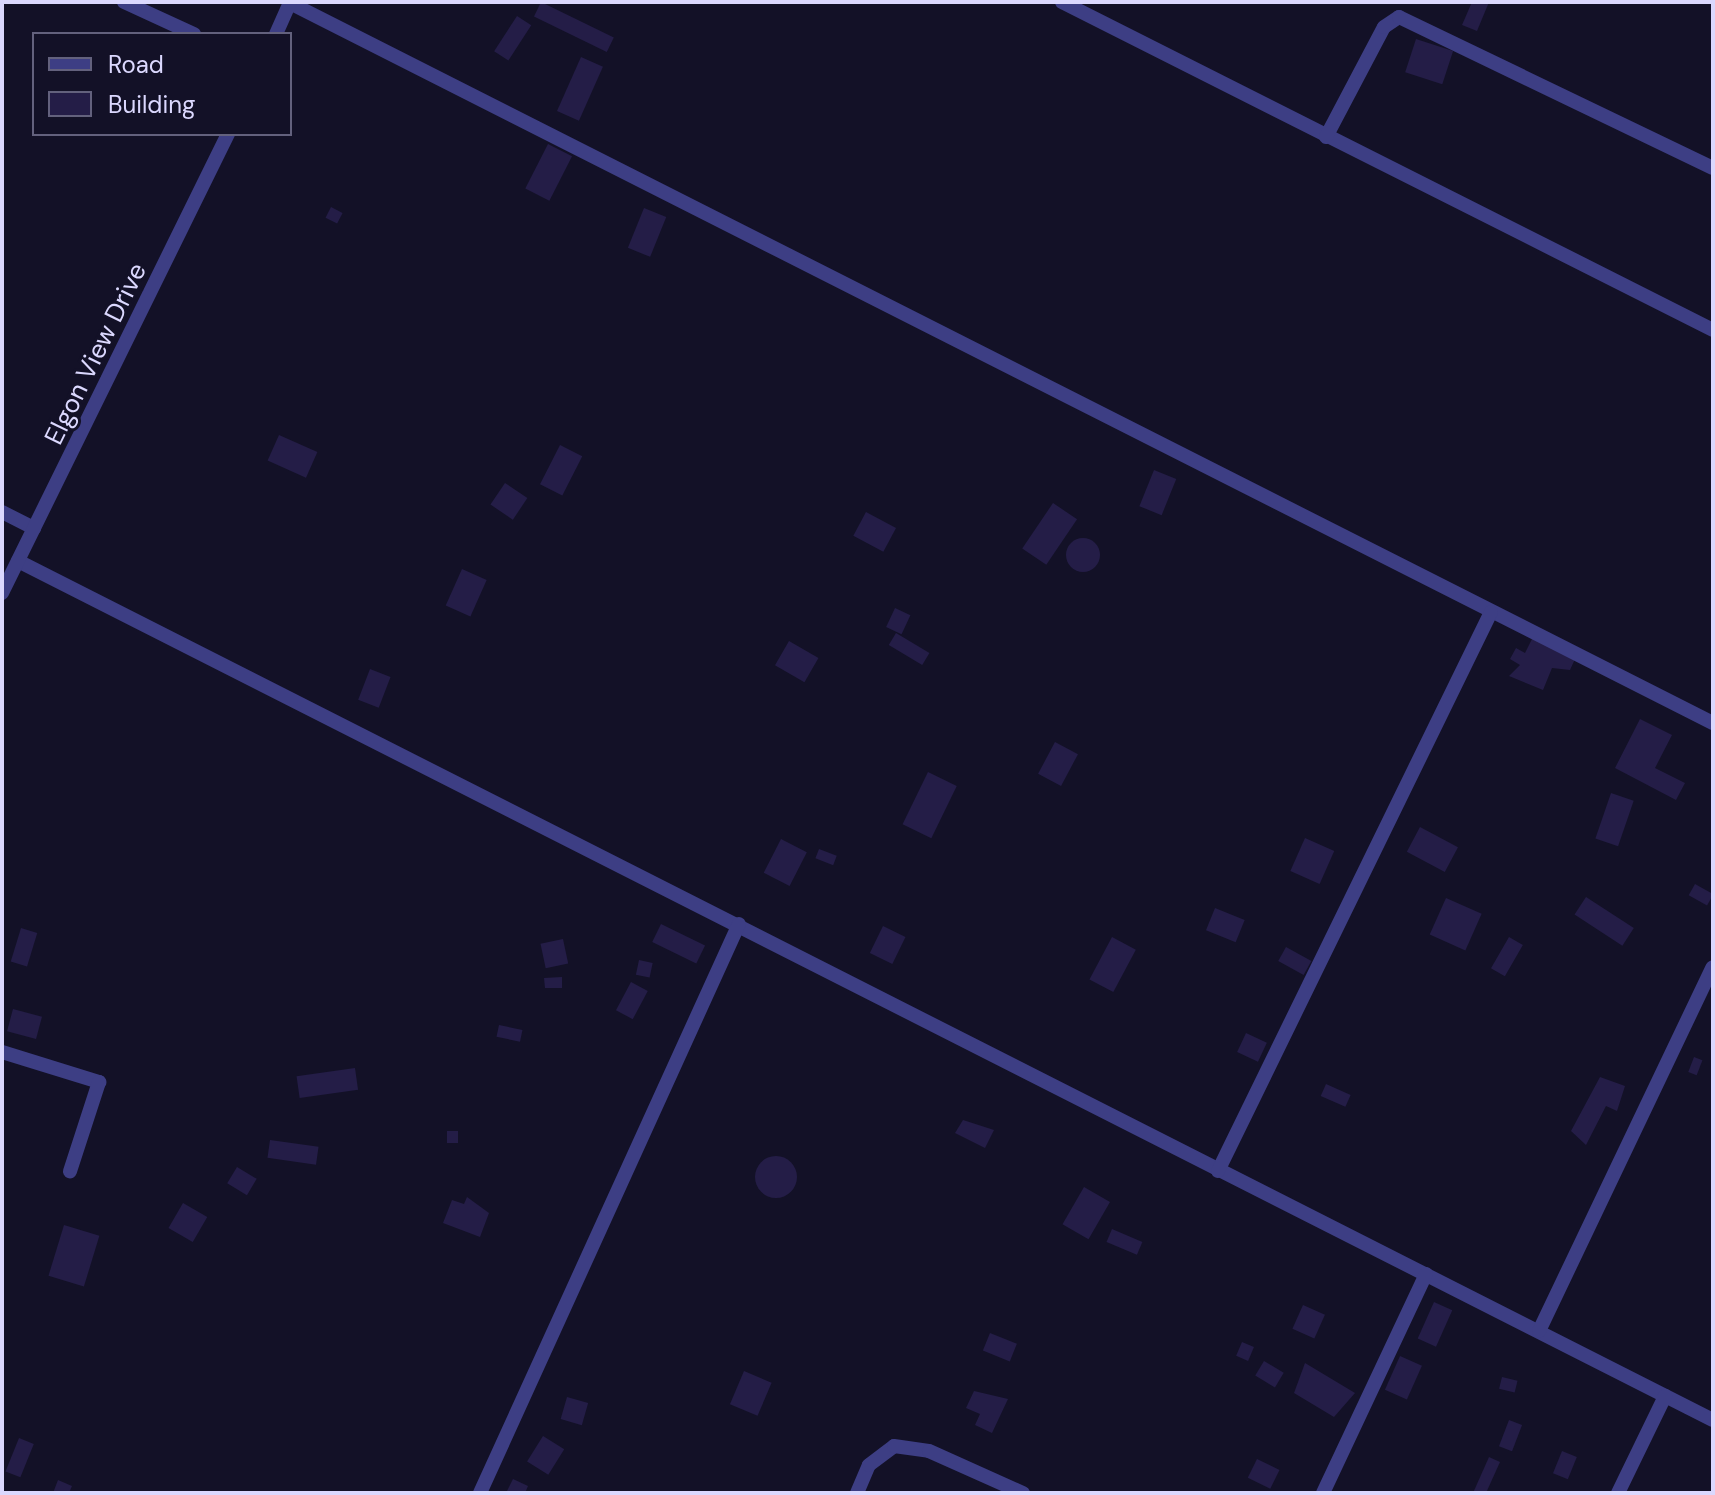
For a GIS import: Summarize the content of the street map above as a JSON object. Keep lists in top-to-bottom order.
{
  "streets": {
    "street": ["Elgon View Drive"]
  },
  "legend": ["Road", "Building"]
}
